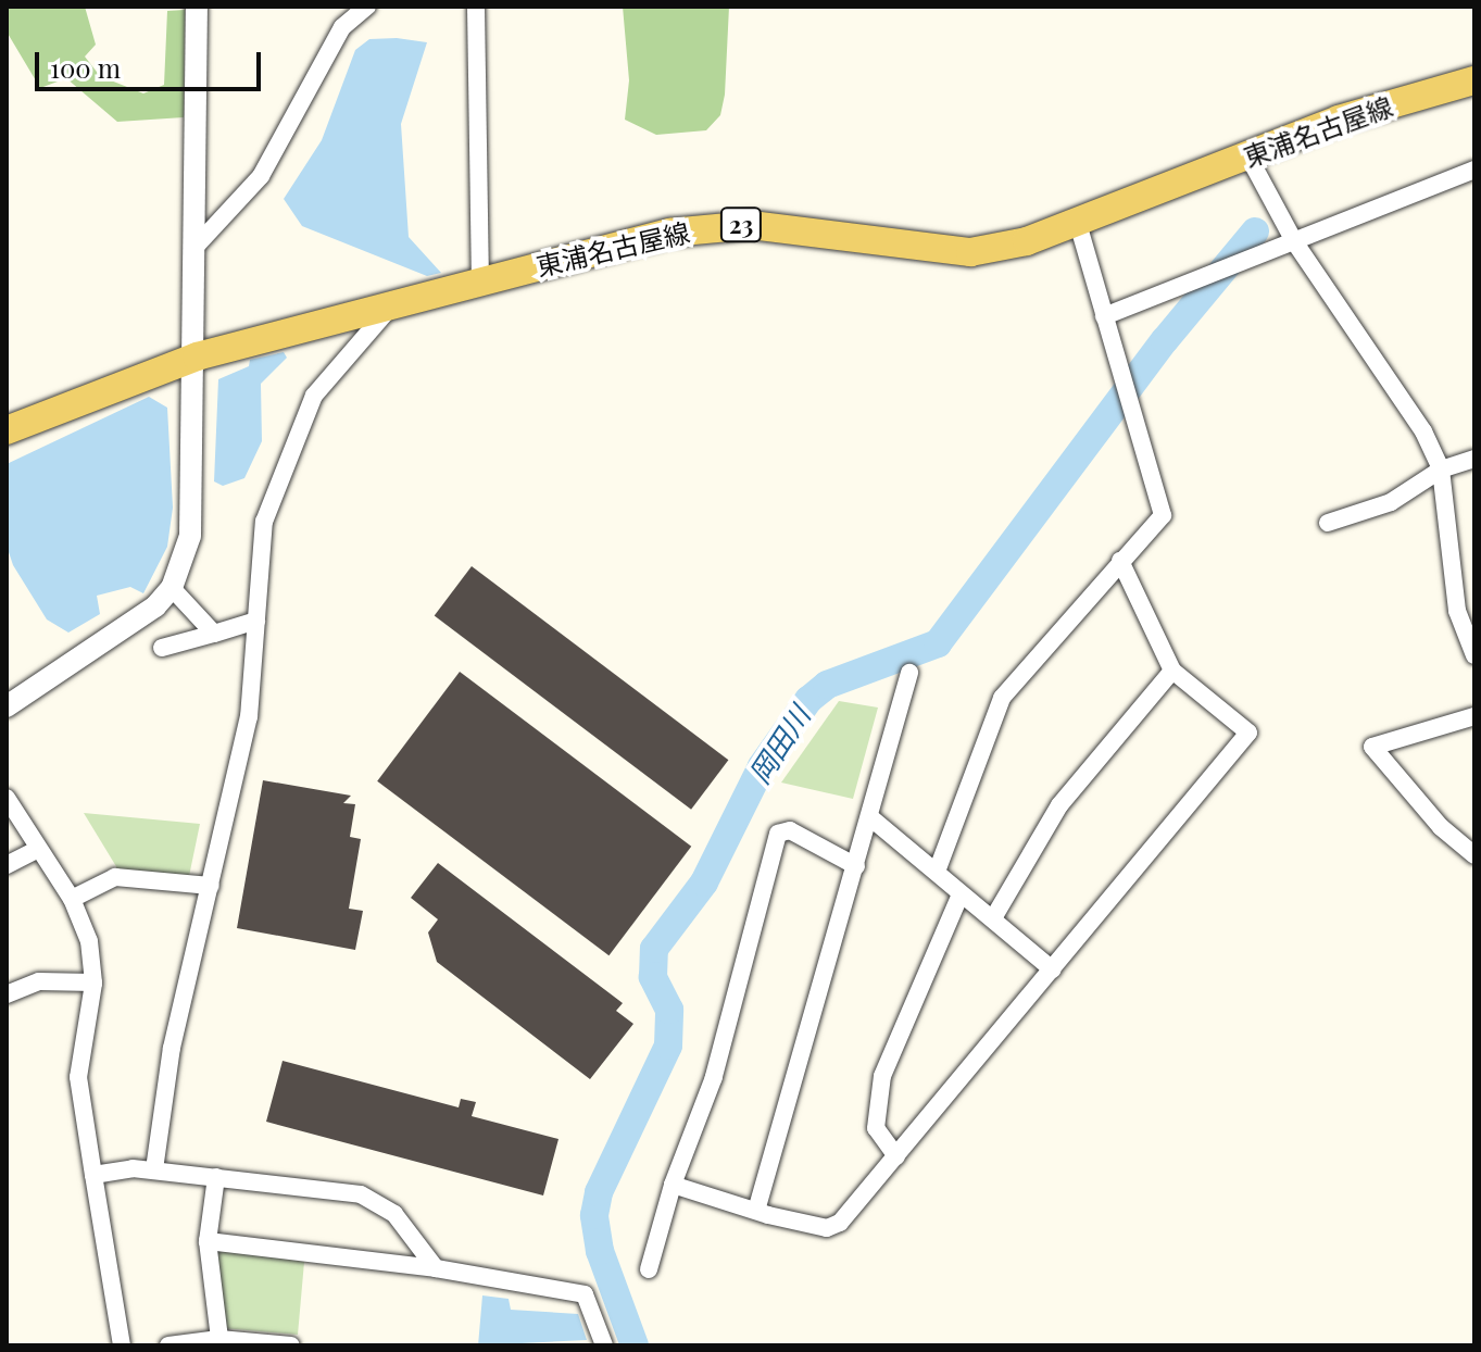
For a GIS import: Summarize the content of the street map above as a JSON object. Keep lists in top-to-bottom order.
{
  "streets": {
    "main road": ["東浦名古屋線", "23"]
  },
  "water": ["岡田川"],
  "scale_bar": "100 m"
}
